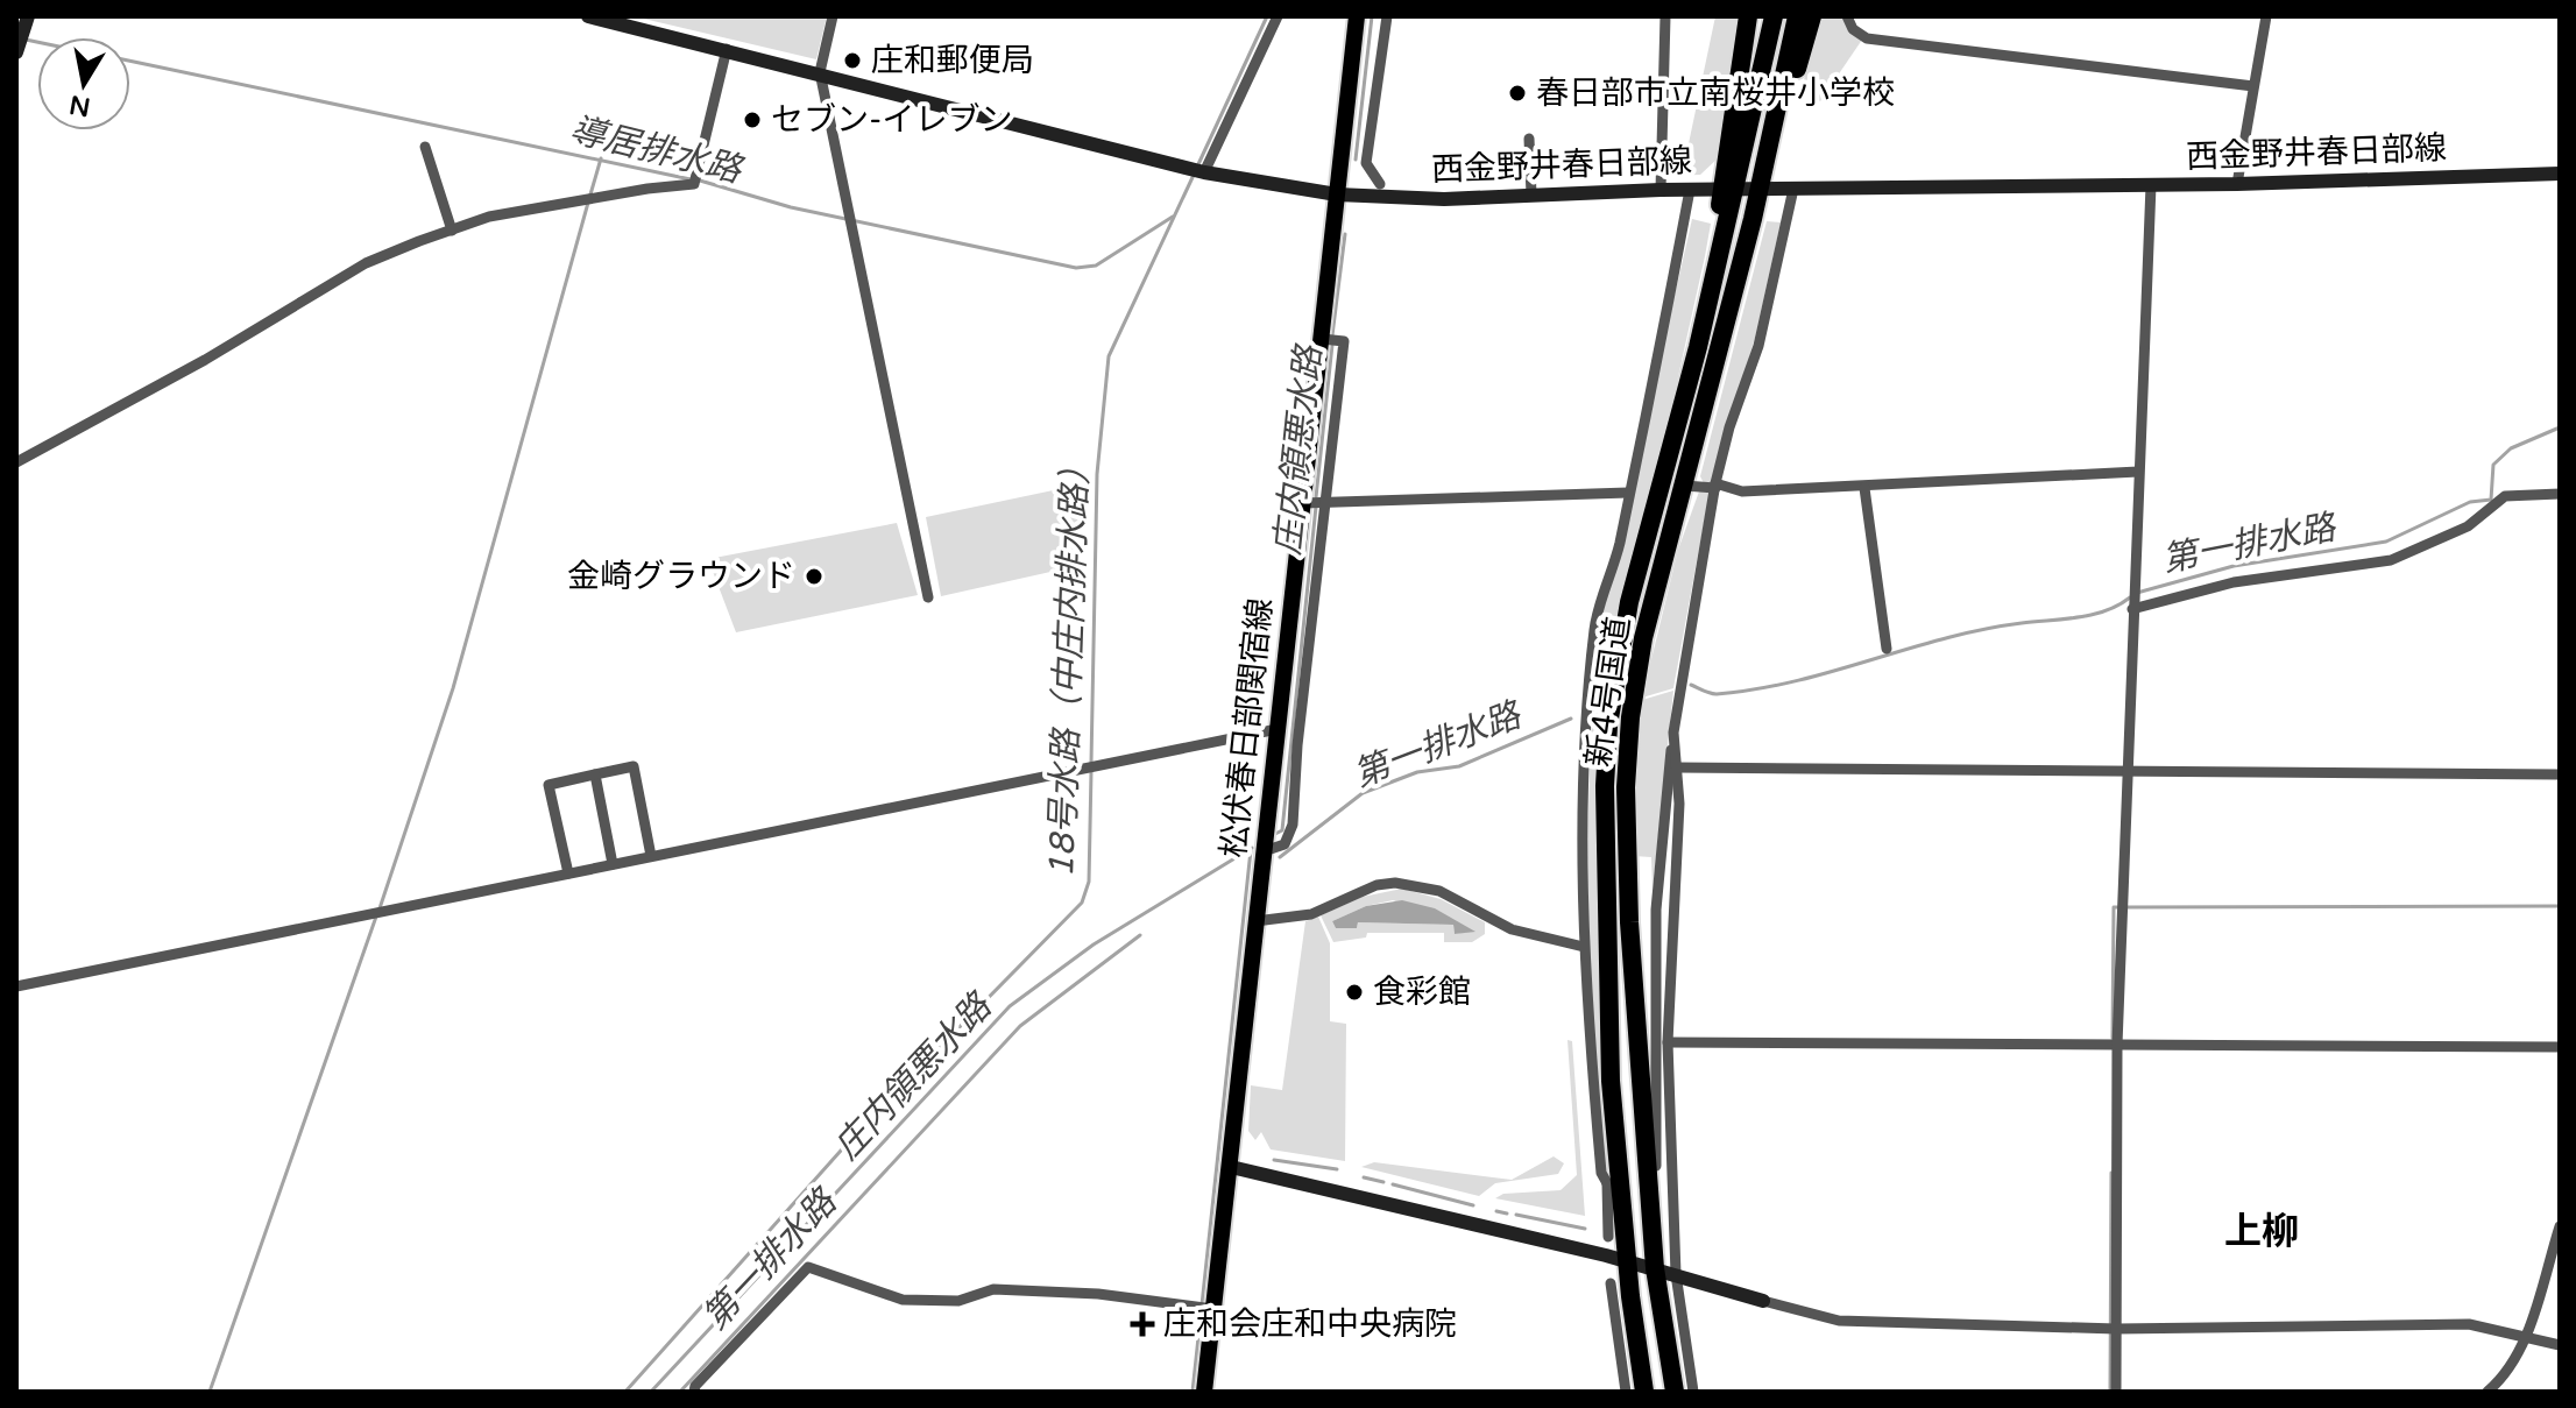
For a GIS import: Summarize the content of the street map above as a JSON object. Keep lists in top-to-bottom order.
{
  "streets": {
    "highway": ["新4号国道"],
    "main road": ["西金野井春日部線", "松伏春日部関宿線"]
  },
  "crossings": [
    ["西金野井春日部線", "新4号国道"],
    ["西金野井春日部線", "松伏春日部関宿線"]
  ],
  "districts": ["上柳"],
  "water": [
    "導居排水路",
    "庄内領悪水路",
    "第一排水路",
    "18号水路（中庄内排水路）"
  ],
  "places": {
    "other": [
      "庄和郵便局",
      "春日部市立南桜井小学校",
      "セブン-イレブン",
      "金崎グラウンド",
      "食彩館"
    ],
    "health": ["庄和会庄和中央病院"]
  },
  "north": "bottom"
}
